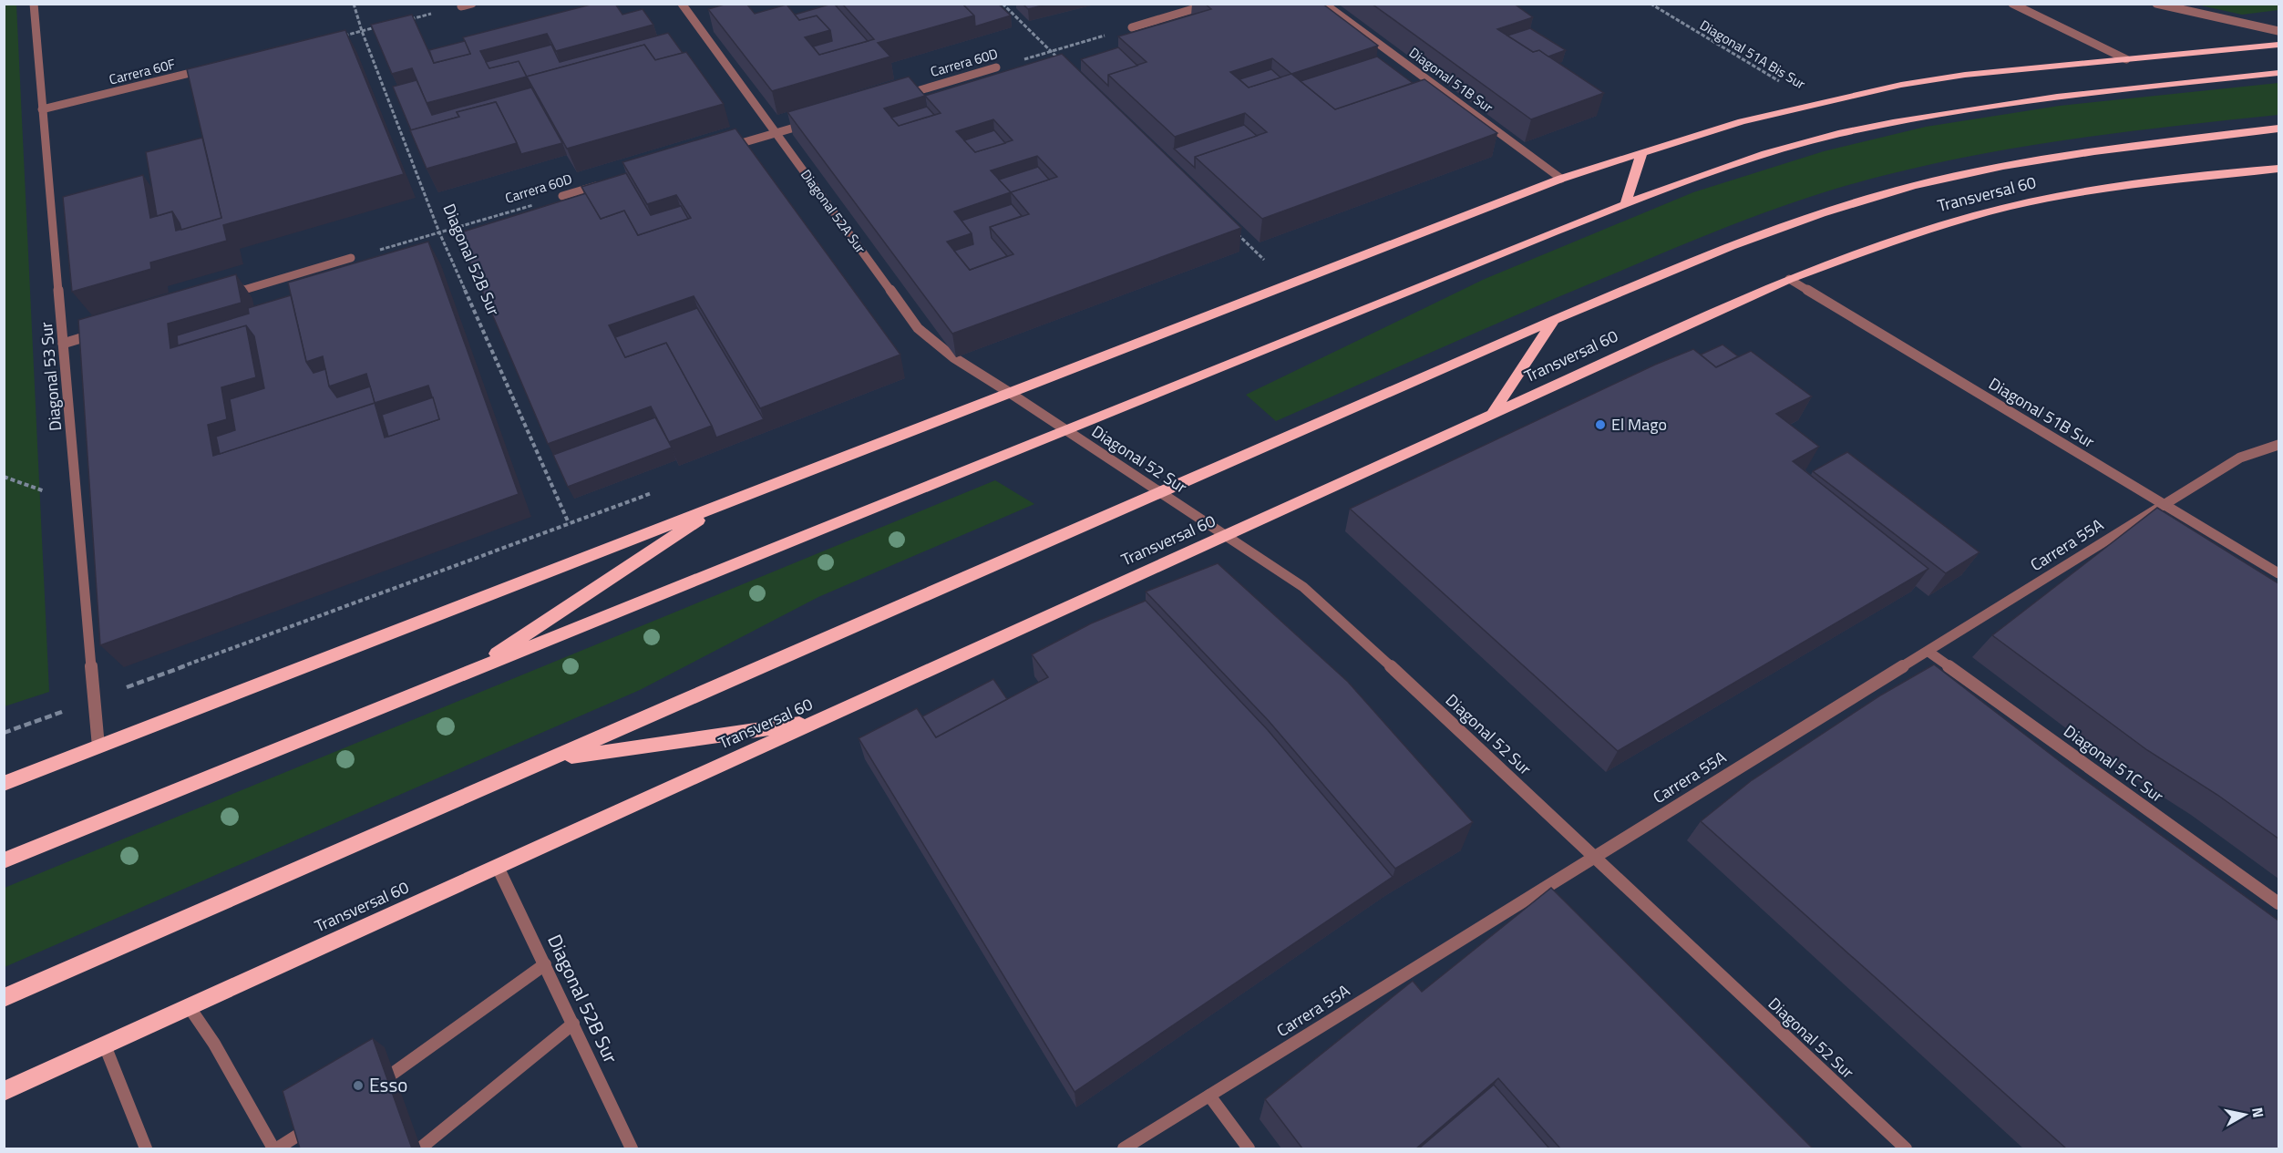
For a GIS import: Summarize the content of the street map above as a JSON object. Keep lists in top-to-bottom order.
{
  "streets": {
    "highway": ["Transversal 60"],
    "street": [
      "Carrera 60D",
      "Carrera 60F",
      "Diagonal 51B Sur",
      "Diagonal 52A Sur",
      "Diagonal 52B Sur",
      "Diagonal 53 Sur",
      "Diagonal 52 Sur",
      "Carrera 55A",
      "Diagonal 51C Sur"
    ],
    "path": ["Diagonal 51A Bis Sur"]
  },
  "crossings": [
    ["Carrera 60D", "Diagonal 52B Sur"],
    ["Carrera 60F", "Diagonal 53 Sur"],
    ["Diagonal 51B Sur", "Transversal 60"],
    ["Diagonal 51B Sur", "Carrera 55A"],
    ["Transversal 60", "Diagonal 52B Sur"],
    ["Transversal 60", "Diagonal 52 Sur"],
    ["Diagonal 52A Sur", "Diagonal 52 Sur"],
    ["Diagonal 52 Sur", "Carrera 55A"],
    ["Carrera 55A", "Diagonal 51C Sur"]
  ],
  "places": ["El Mago", "Esso"],
  "north": "right"
}
